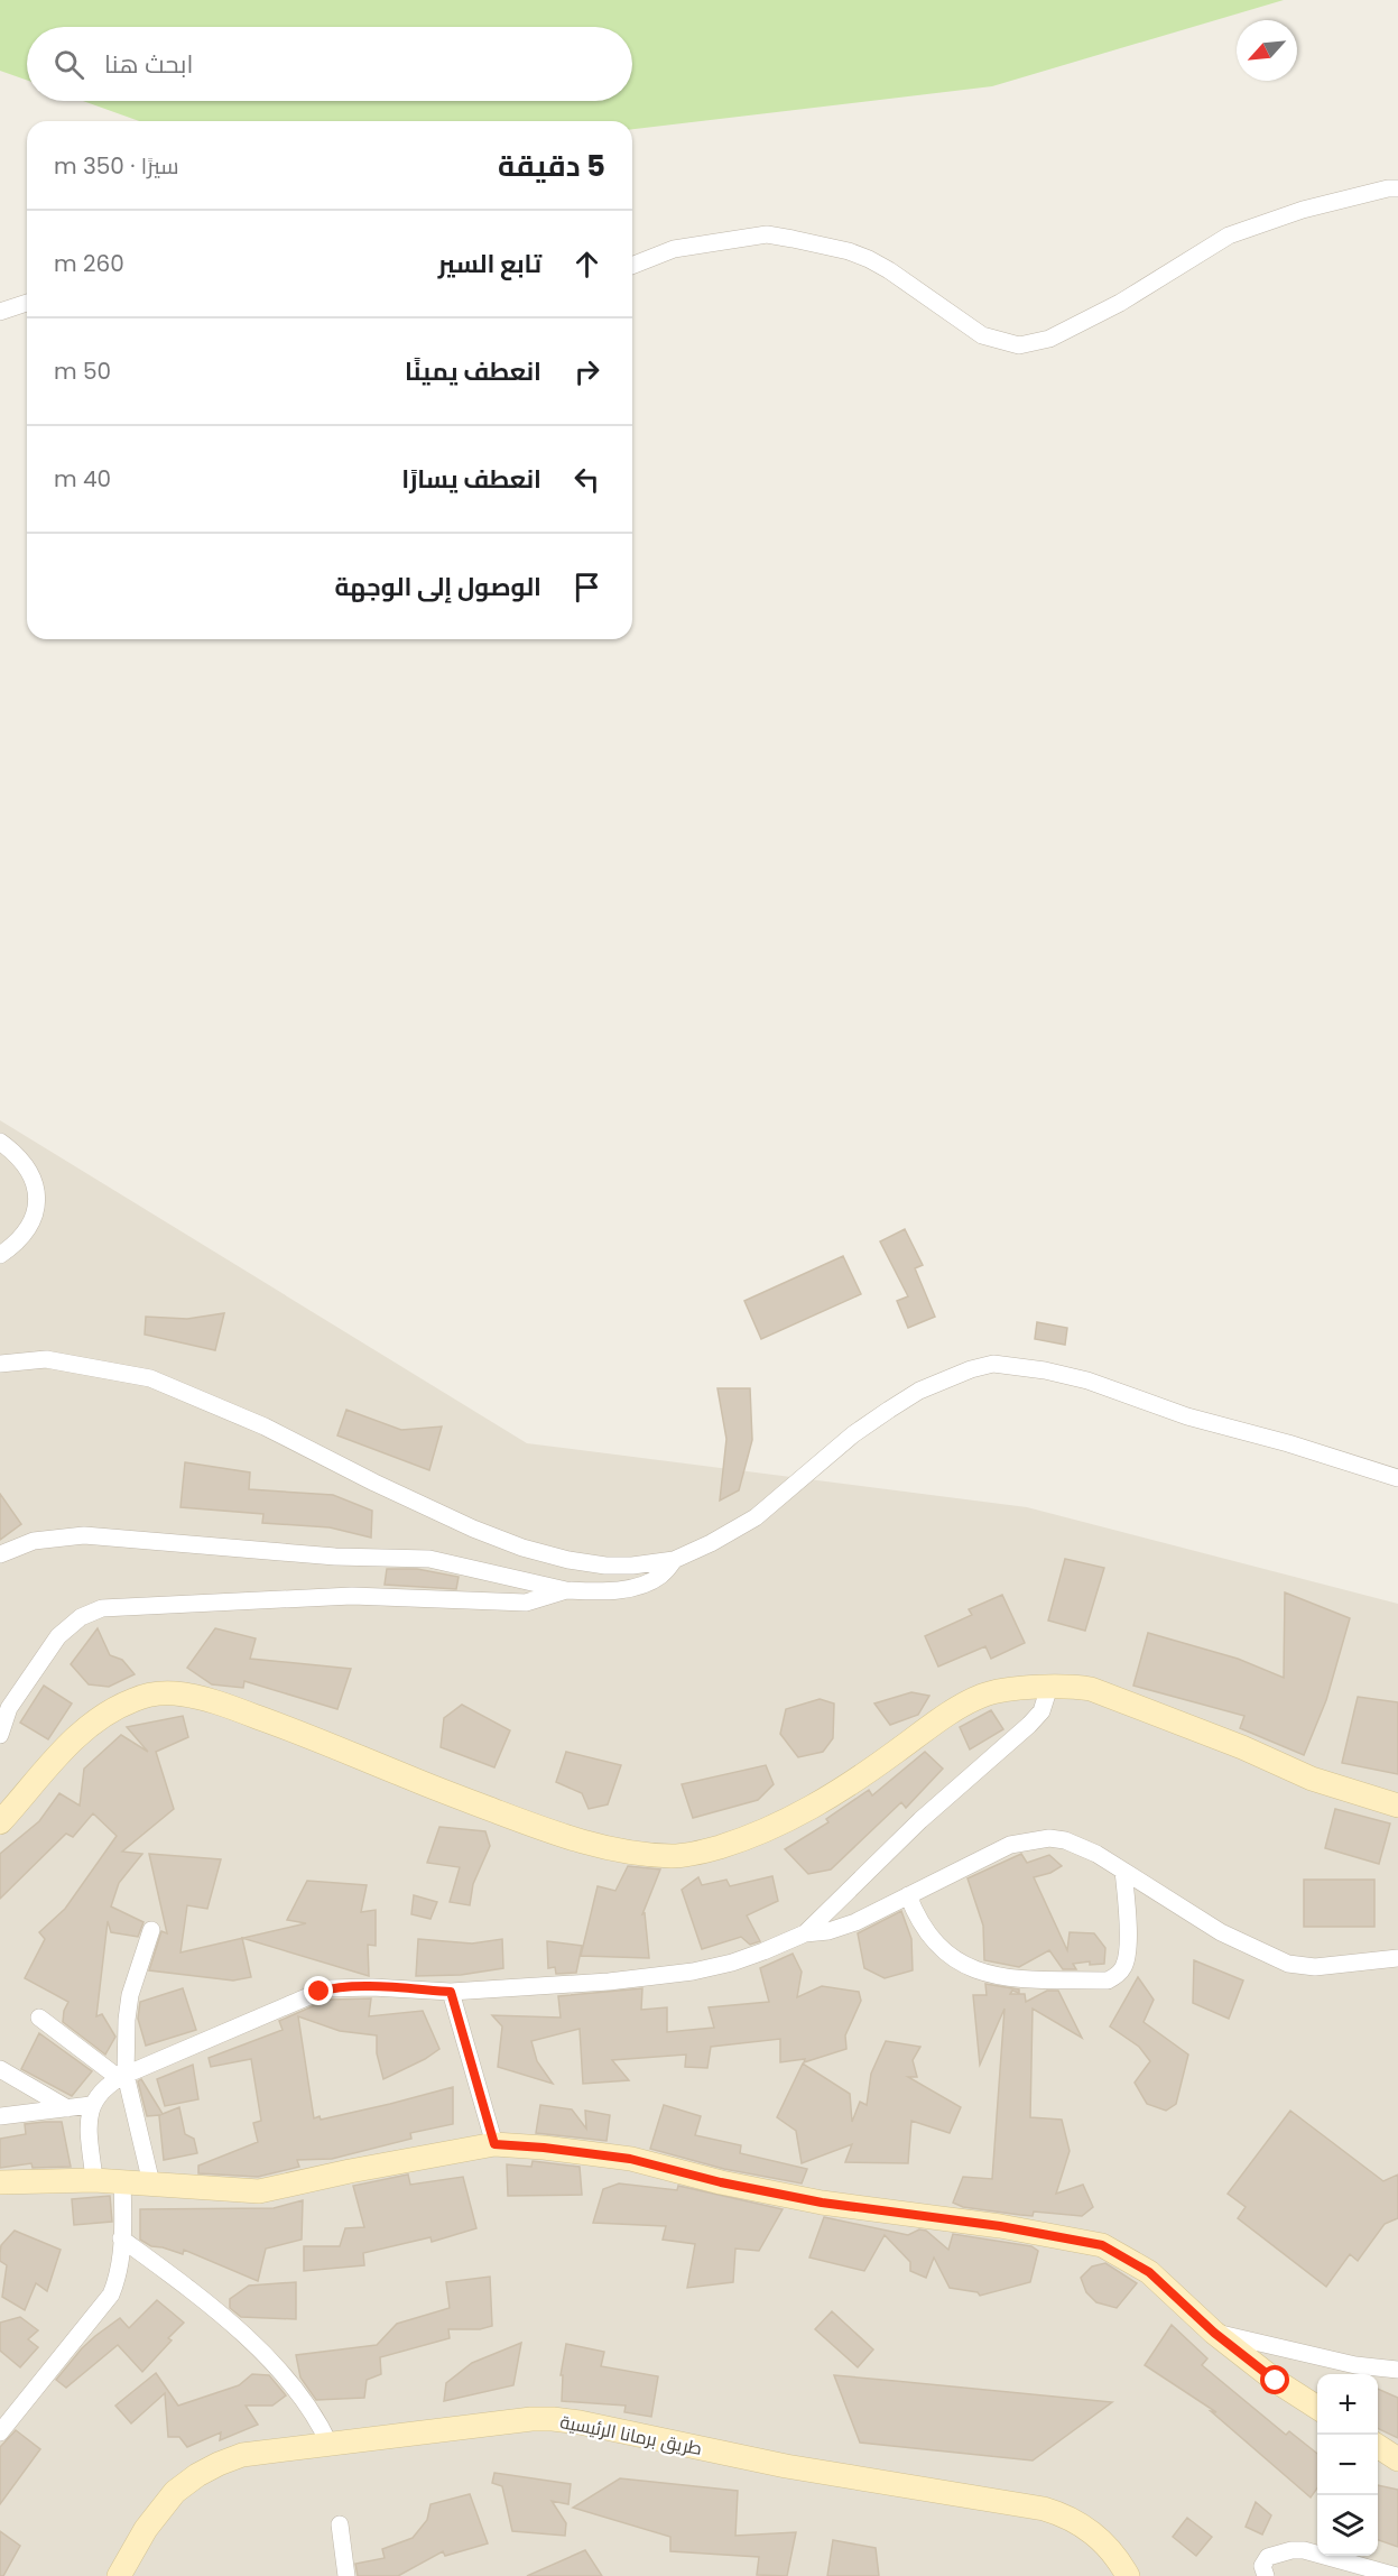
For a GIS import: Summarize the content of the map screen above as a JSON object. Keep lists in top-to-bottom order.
{
  "streets": {
    "street": ["طريق برمانا الرئيسية"]
  },
  "north": "bottom left",
  "page": {
    "search": "ابحث هنا",
    "heading": ["5 دقيقة", "سيرًا · 350 m"],
    "list": [
      ["تابع السير", "260 m"],
      ["انعطف يمينًا", "50 m"],
      ["انعطف يسارًا", "40 m"],
      "الوصول إلى الوجهة"
    ],
    "map_buttons": ["+", "−"]
  }
}
